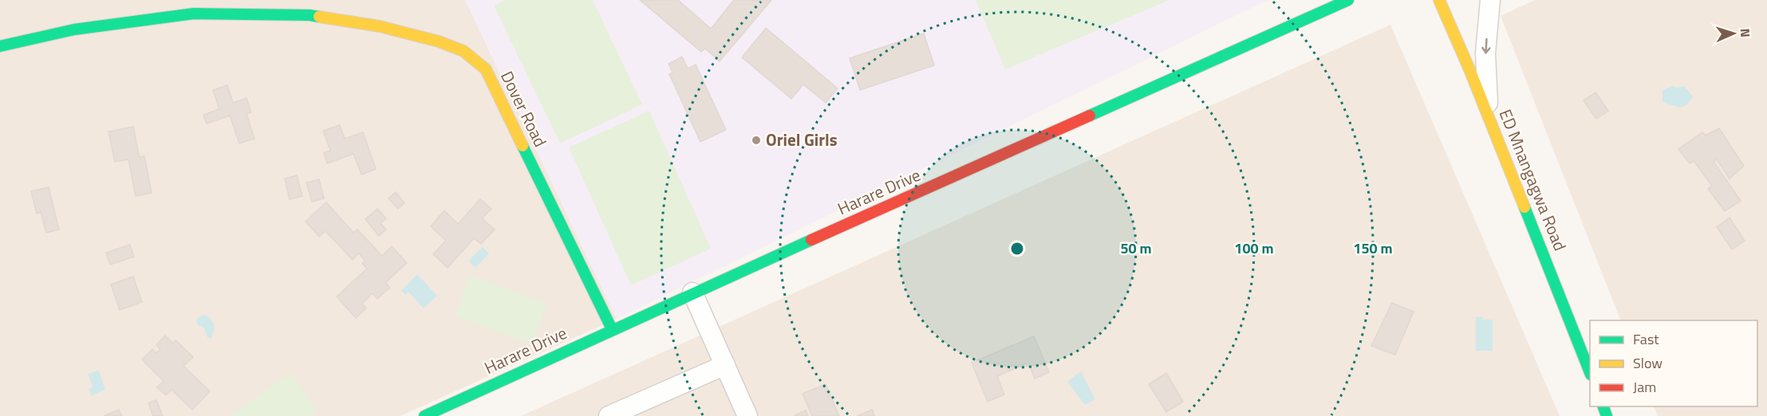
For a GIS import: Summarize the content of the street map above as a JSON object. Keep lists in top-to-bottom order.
{
  "streets": {
    "main road": ["Dover Road", "ED Mnangagwa Road", "Harare Drive"]
  },
  "crossings": [
    ["Dover Road", "Harare Drive"]
  ],
  "places": ["Oriel Girls"],
  "legend": ["Fast", "Slow", "Jam"],
  "north": "right",
  "rings": ["50 m", "100 m", "150 m"]
}
